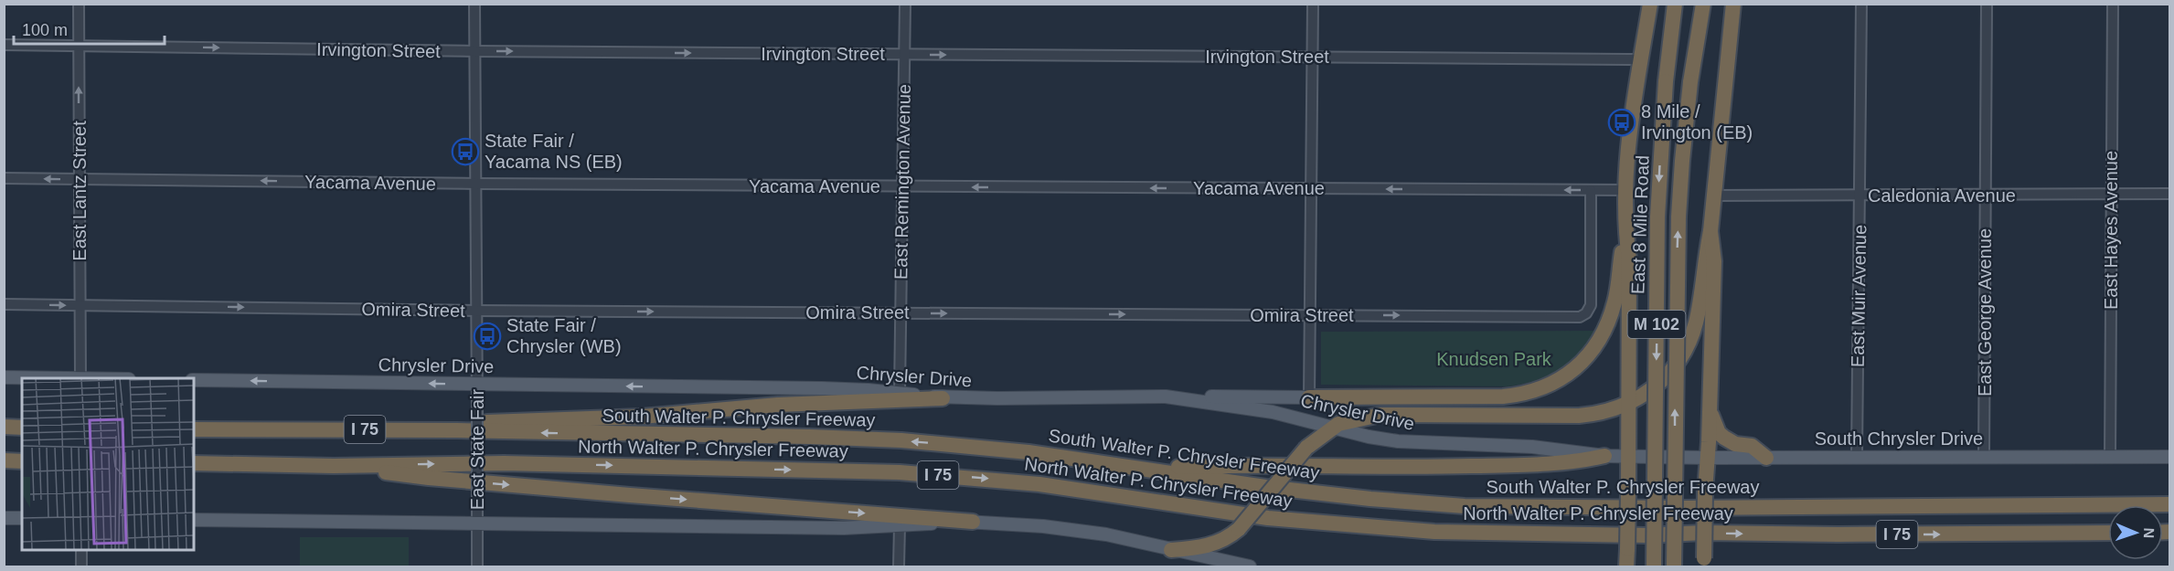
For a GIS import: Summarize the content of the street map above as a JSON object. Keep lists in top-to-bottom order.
{
  "streets": {
    "highway": [
      "East 8 Mile Road",
      "M 102",
      "South Walter P. Chrysler Freeway",
      "I 75",
      "North Walter P. Chrysler Freeway"
    ],
    "main road": ["Chrysler Drive", "South Chrysler Drive"],
    "street": [
      "Irvington Street",
      "East Remington Avenue",
      "Yacama Avenue",
      "East Lantz Street",
      "Caledonia Avenue",
      "East Hayes Avenue",
      "East Muir Avenue",
      "Omira Street",
      "East George Avenue",
      "East State Fair"
    ]
  },
  "crossings": [
    ["Irvington Street", "East Remington Avenue"],
    ["Irvington Street", "East Lantz Street"],
    ["Irvington Street", "East State Fair"],
    ["East Remington Avenue", "Yacama Avenue"],
    ["East Remington Avenue", "Omira Street"],
    ["East Remington Avenue", "Chrysler Drive"],
    ["Yacama Avenue", "East Lantz Street"],
    ["Yacama Avenue", "Omira Street"],
    ["Yacama Avenue", "East State Fair"],
    ["East Lantz Street", "Omira Street"],
    ["Caledonia Avenue", "East Hayes Avenue"],
    ["Caledonia Avenue", "East Muir Avenue"],
    ["Caledonia Avenue", "East George Avenue"],
    ["East Hayes Avenue", "South Chrysler Drive"],
    ["East Muir Avenue", "South Chrysler Drive"],
    ["Omira Street", "East State Fair"],
    ["East George Avenue", "South Chrysler Drive"],
    ["Chrysler Drive", "South Chrysler Drive"],
    ["Chrysler Drive", "East State Fair"]
  ],
  "one_way": [
    "Irvington Street",
    "Yacama Avenue",
    "East Lantz Street",
    "Omira Street",
    "Chrysler Drive"
  ],
  "parks": ["Knudsen Park"],
  "places": {
    "bus stop": ["8 Mile / Irvington (EB)", "State Fair / Yacama NS (EB)", "State Fair / Chrysler (WB)"]
  },
  "scale_bar": "100 m",
  "north": "right"
}
